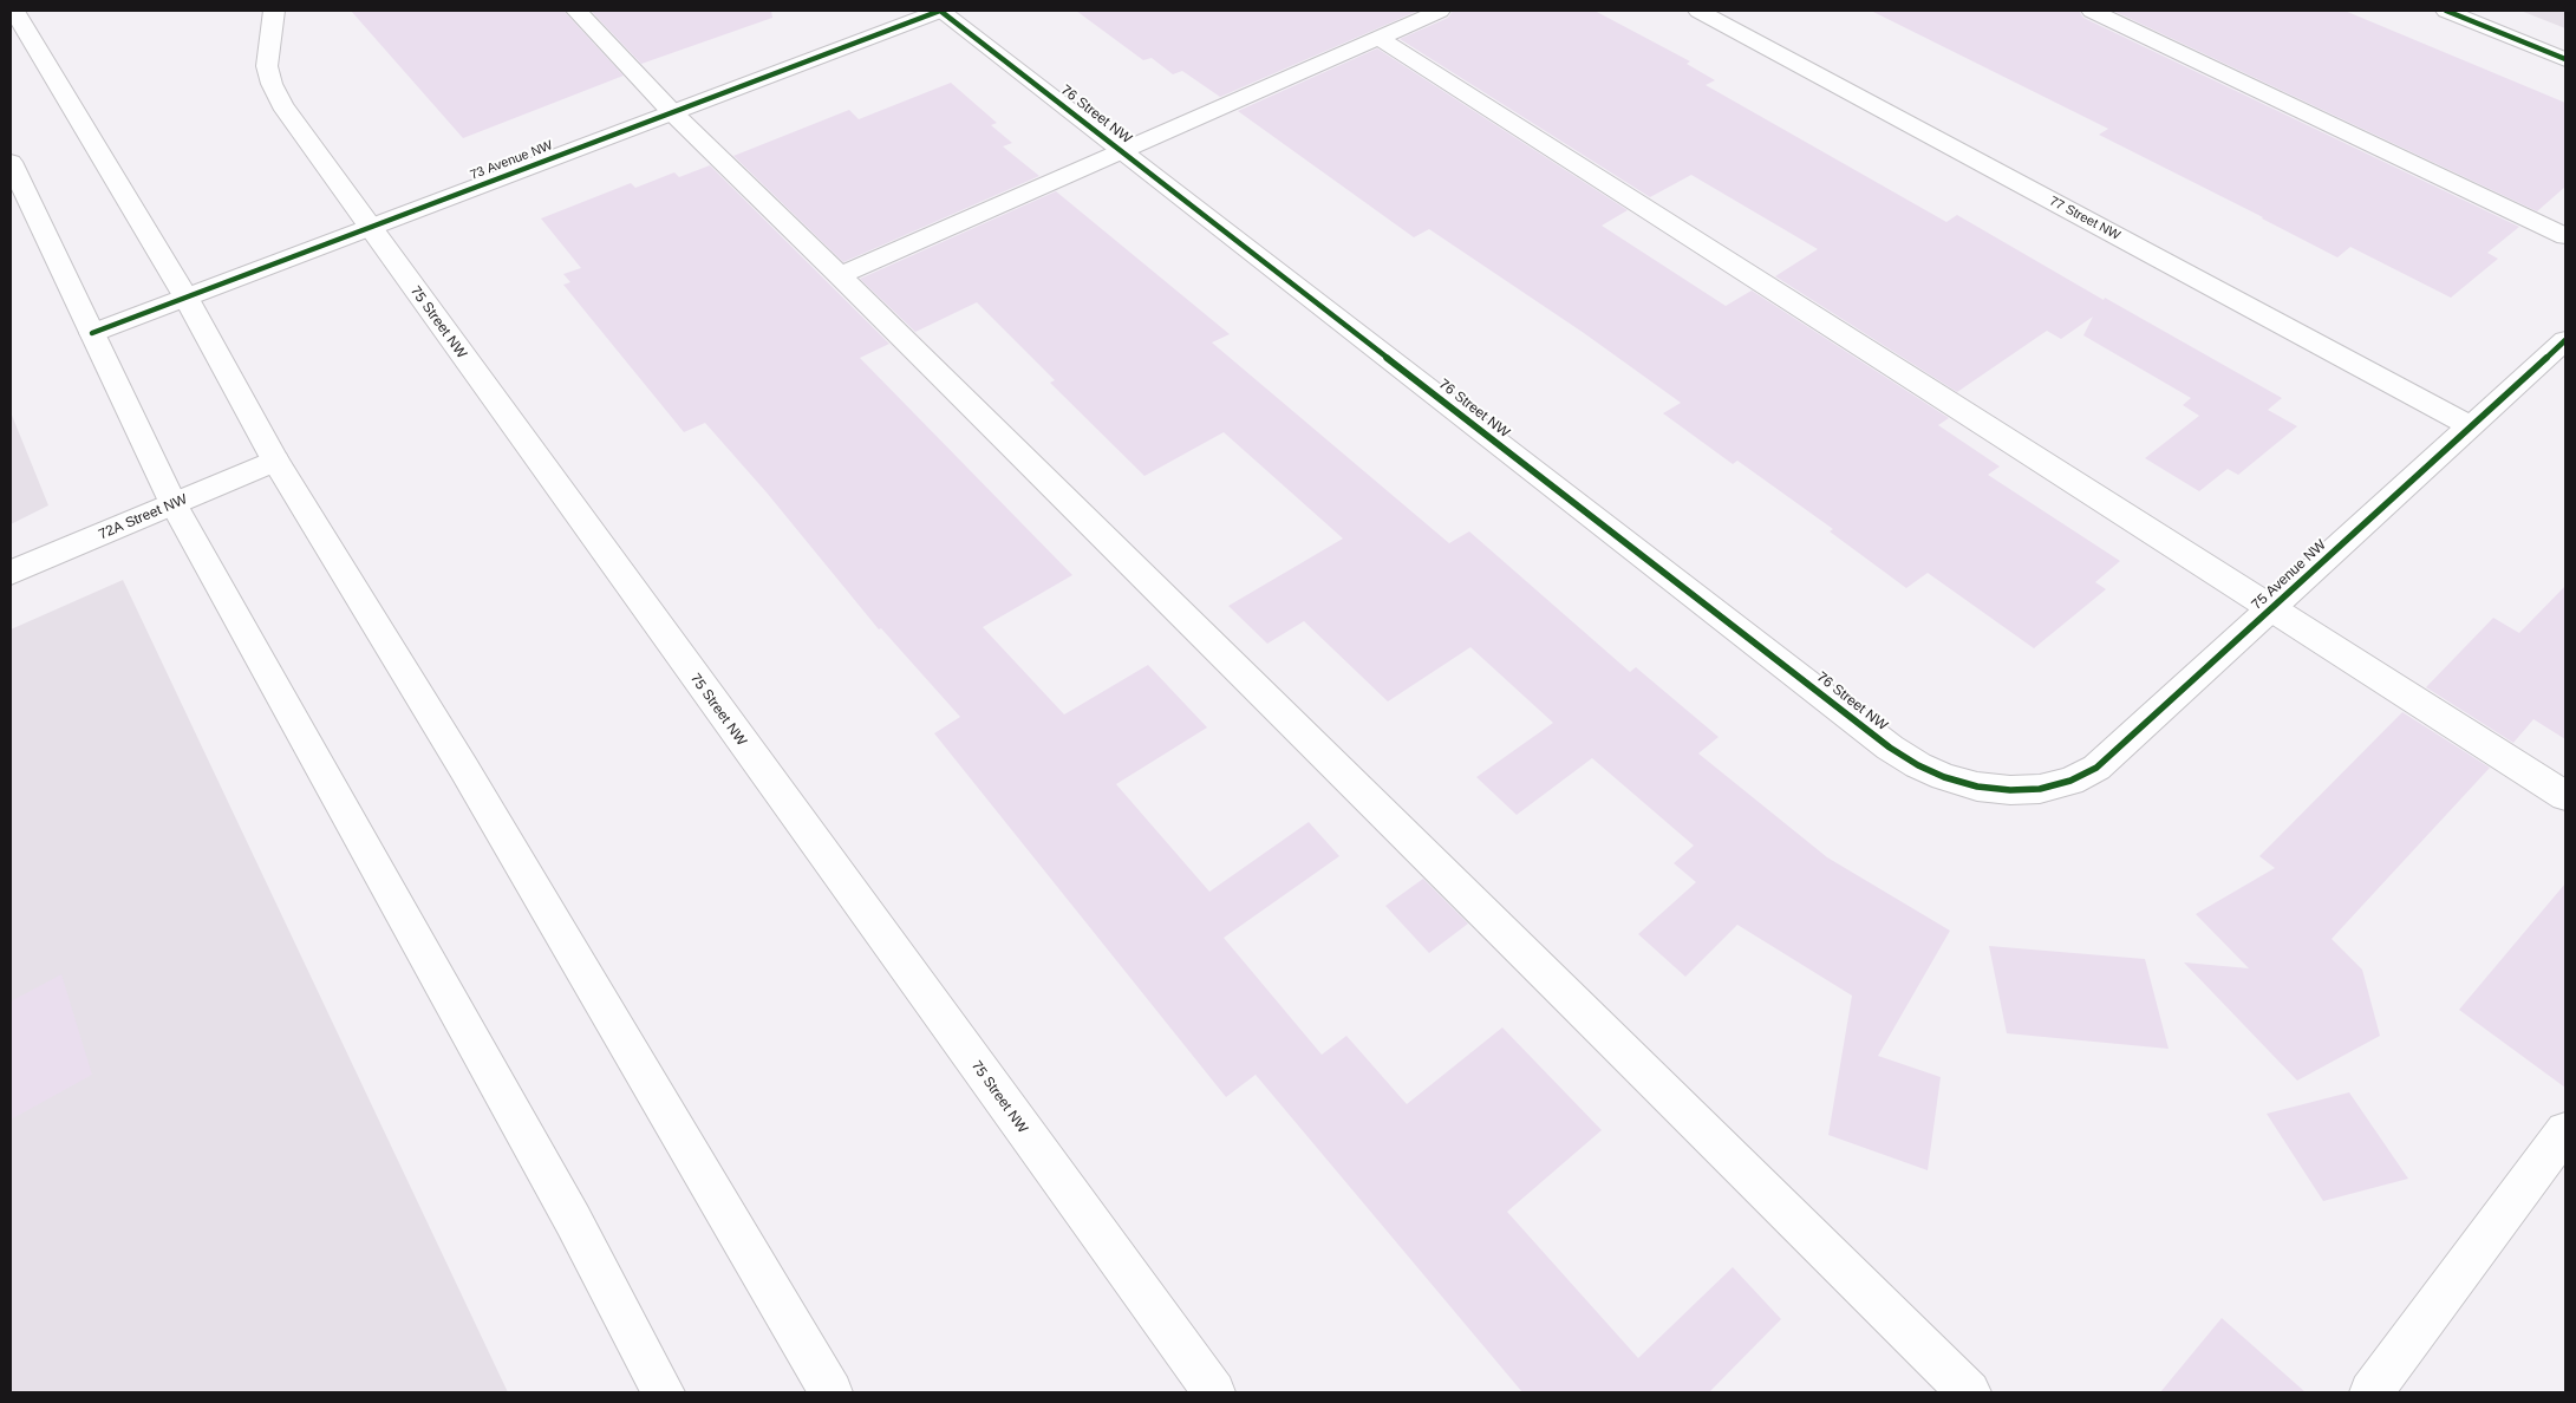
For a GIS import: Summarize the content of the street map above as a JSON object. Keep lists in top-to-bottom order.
{
  "streets": {
    "street": [
      "76 Street NW",
      "73 Avenue NW",
      "77 Street NW",
      "75 Street NW",
      "72A Street NW",
      "75 Avenue NW"
    ]
  },
  "crossings": [
    ["76 Street NW", "73 Avenue NW"],
    ["76 Street NW", "75 Avenue NW"],
    ["73 Avenue NW", "75 Street NW"],
    ["77 Street NW", "75 Avenue NW"]
  ]
}
